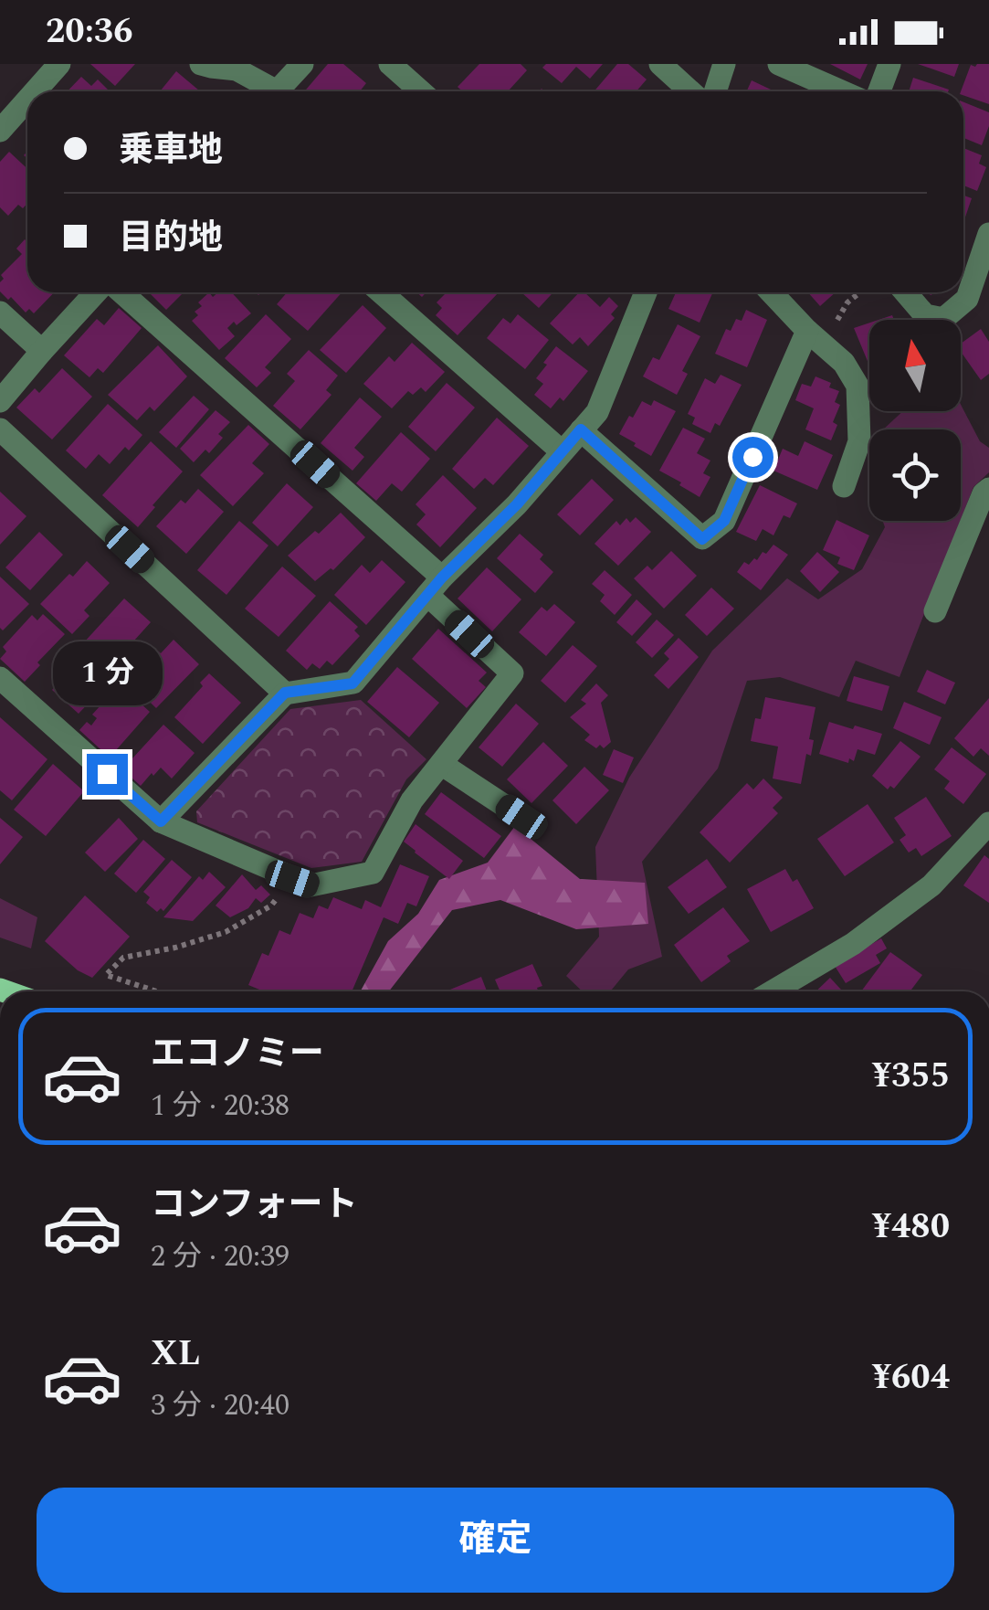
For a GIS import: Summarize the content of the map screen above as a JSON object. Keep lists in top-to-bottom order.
{
  "north": "top",
  "page": {
    "status": "20:36",
    "banner": ["乗車地", "目的地"],
    "bubble": "1 分",
    "list": [
      {
        "name": "エコノミー",
        "note": "1 分 · 20:38",
        "value": "¥355"
      },
      {
        "name": "コンフォート",
        "note": "2 分 · 20:39",
        "value": "¥480"
      },
      {
        "name": "XL",
        "note": "3 分 · 20:40",
        "value": "¥604"
      }
    ],
    "buttons": "確定"
  }
}
